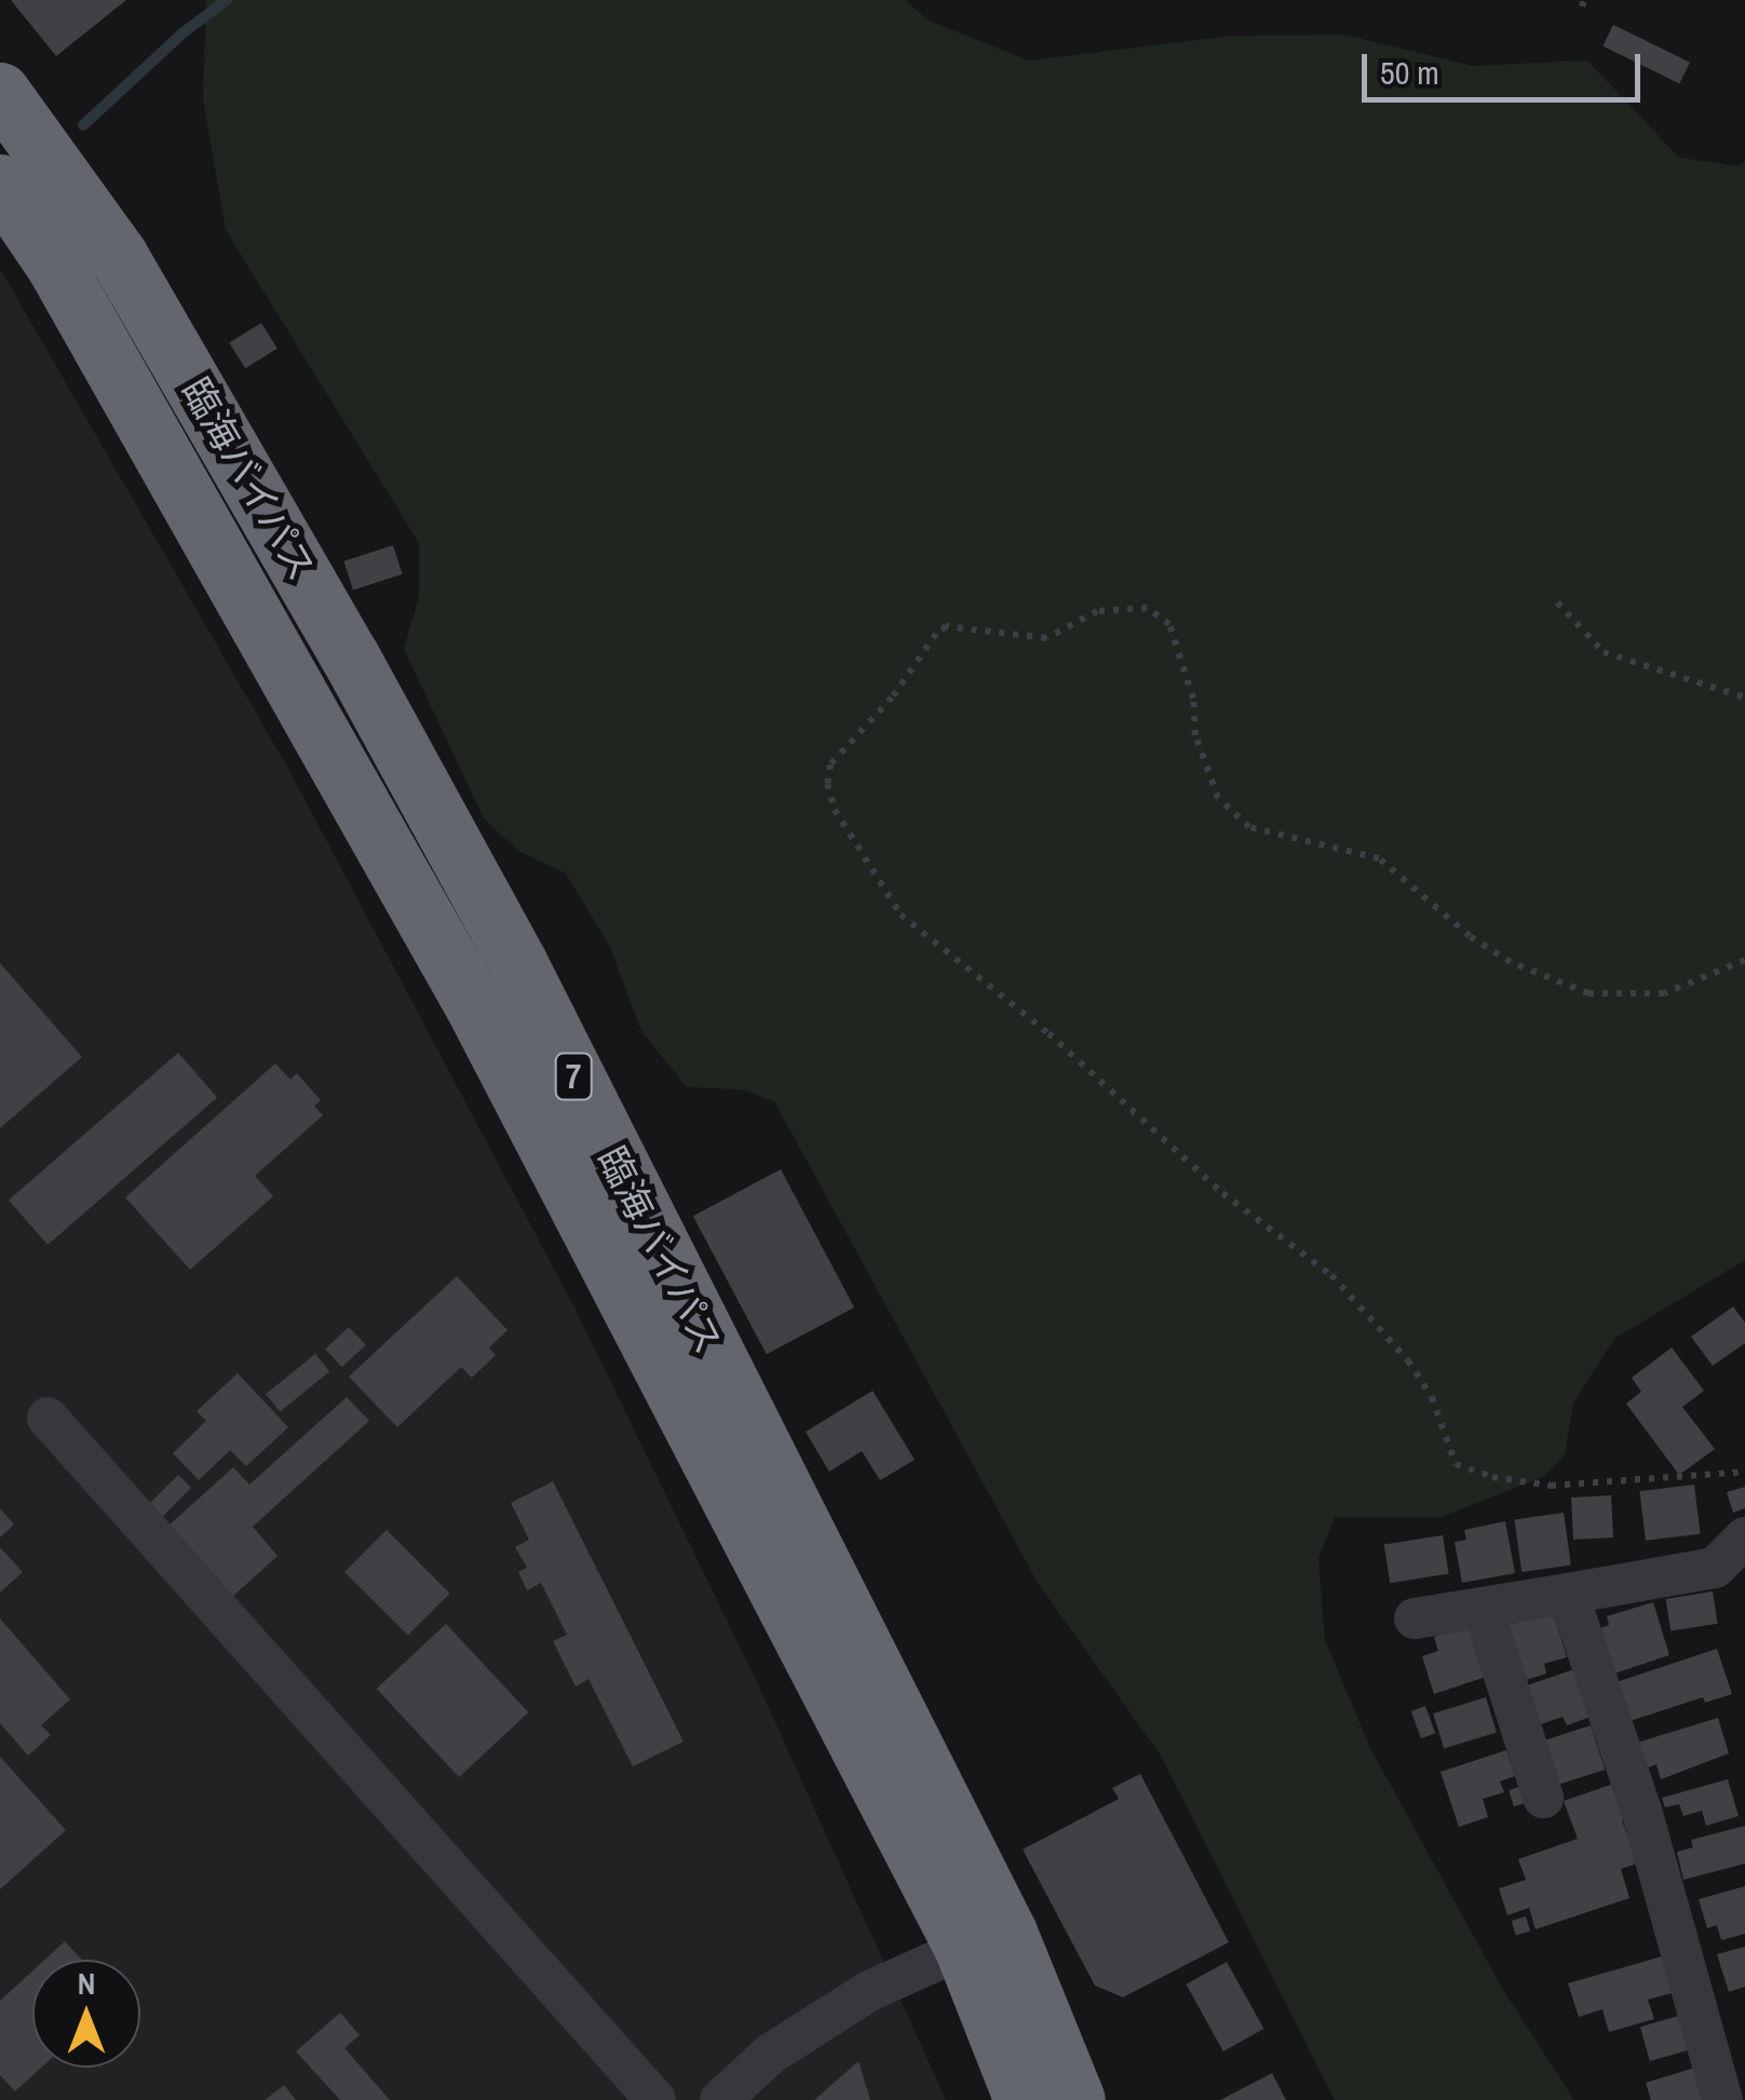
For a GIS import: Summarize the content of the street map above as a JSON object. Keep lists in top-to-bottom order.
{
  "streets": {
    "highway": ["臨海バイパス", "7"]
  },
  "scale_bar": "50 m",
  "north": "top"
}
